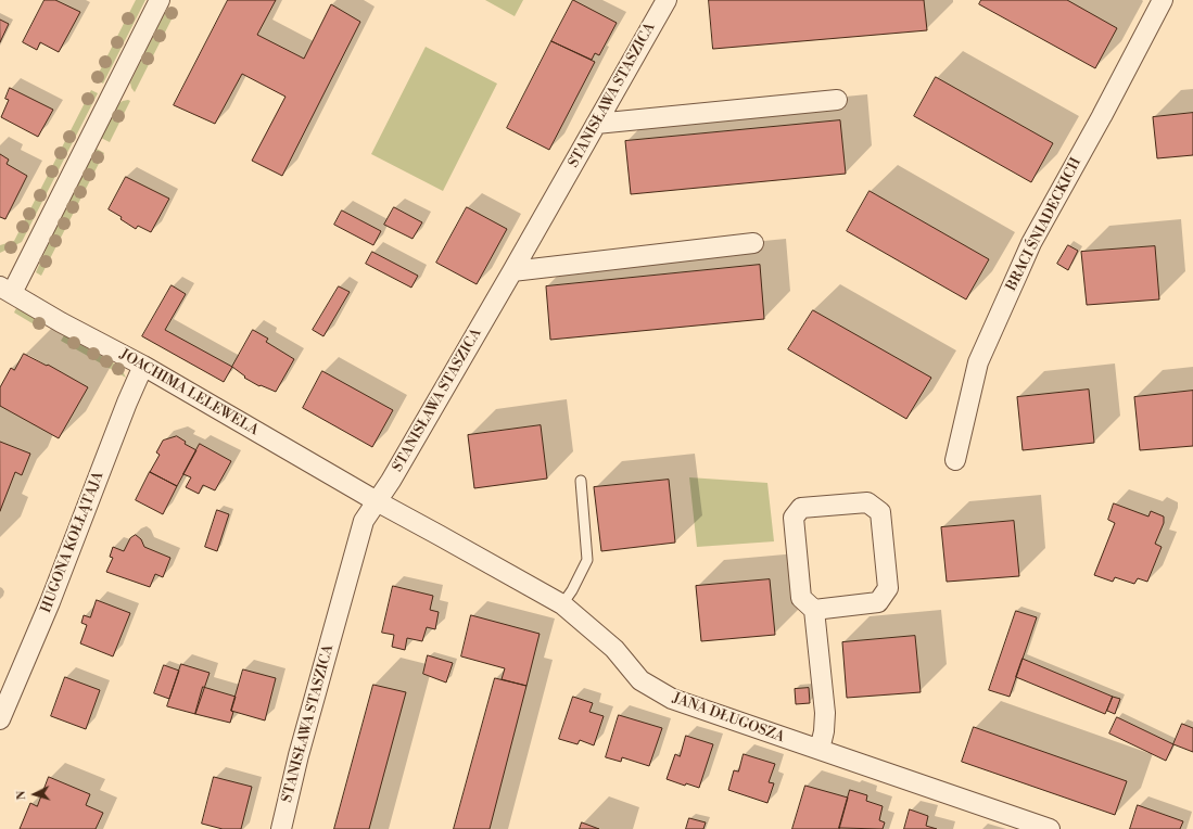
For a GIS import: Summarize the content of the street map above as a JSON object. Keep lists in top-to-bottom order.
{
  "streets": {
    "street": [
      "STANISŁAWA STASZICA",
      "BRACI ŚNIADECKICH",
      "JOACHIMA LELEWELA",
      "HUGONA KOŁŁĄTAJA",
      "JANA DŁUGOSZA"
    ]
  },
  "crossings": [
    ["STANISŁAWA STASZICA", "JOACHIMA LELEWELA"],
    ["STANISŁAWA STASZICA", "JANA DŁUGOSZA"],
    ["JOACHIMA LELEWELA", "HUGONA KOŁŁĄTAJA"],
    ["JOACHIMA LELEWELA", "JANA DŁUGOSZA"]
  ],
  "north": "left"
}
